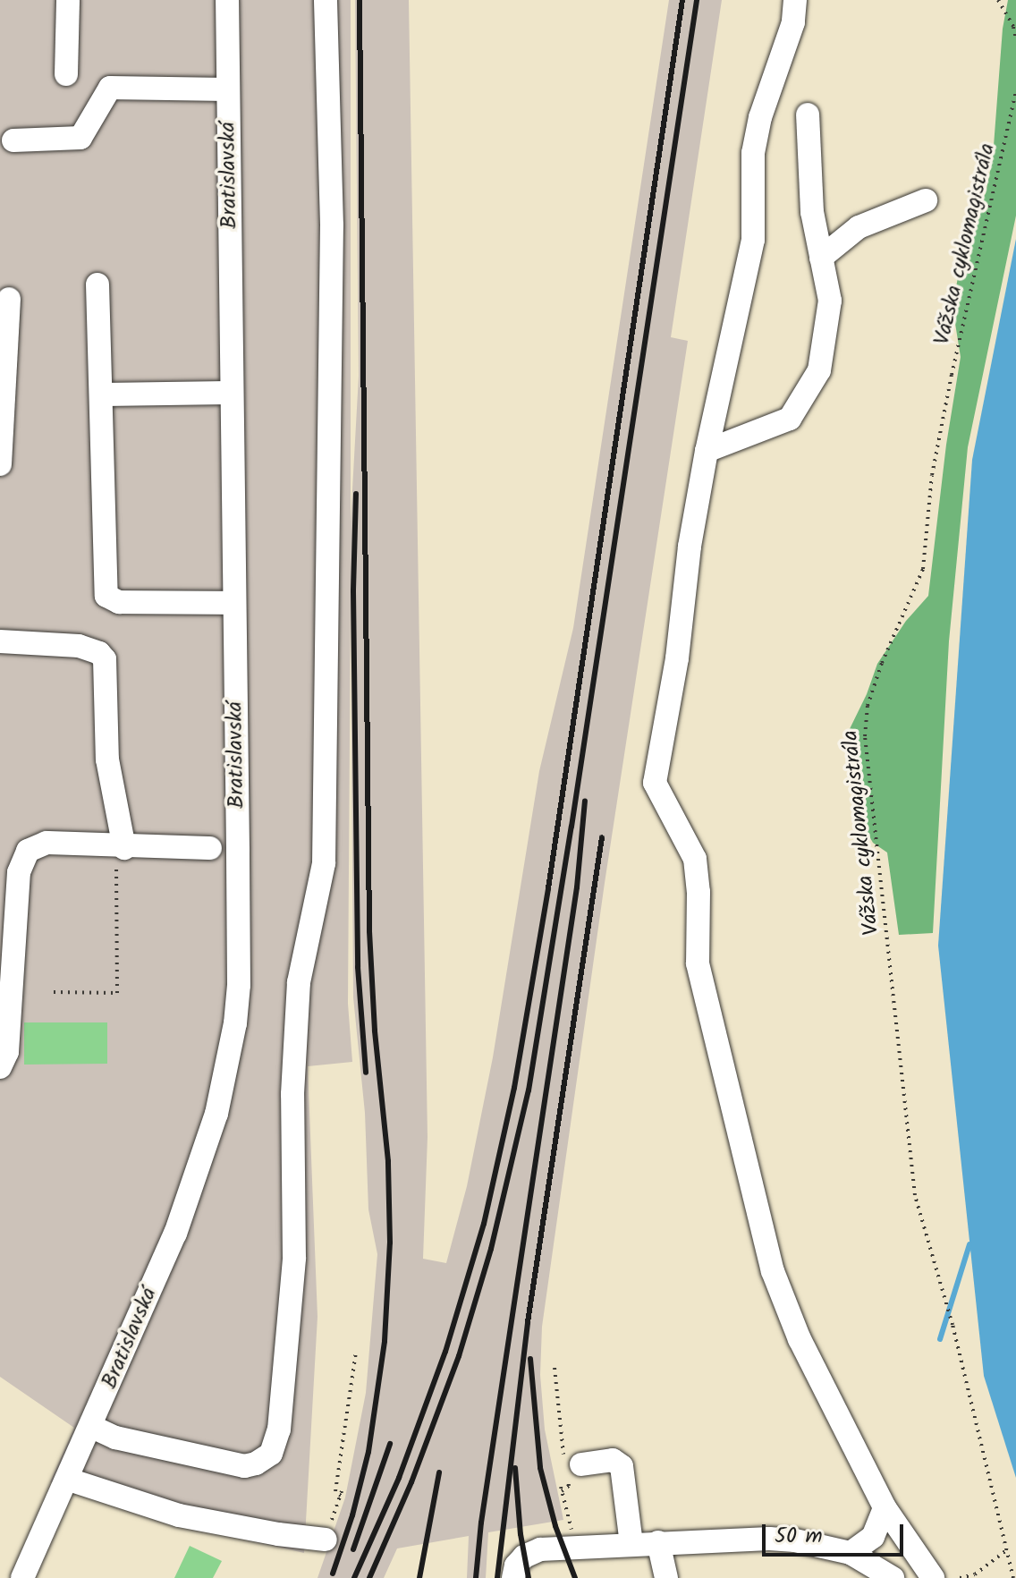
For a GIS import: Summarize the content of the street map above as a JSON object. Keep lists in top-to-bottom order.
{
  "streets": {
    "street": ["Bratislavská"],
    "path": ["Vážska cyklomagistrála"]
  },
  "scale_bar": "50 m"
}
